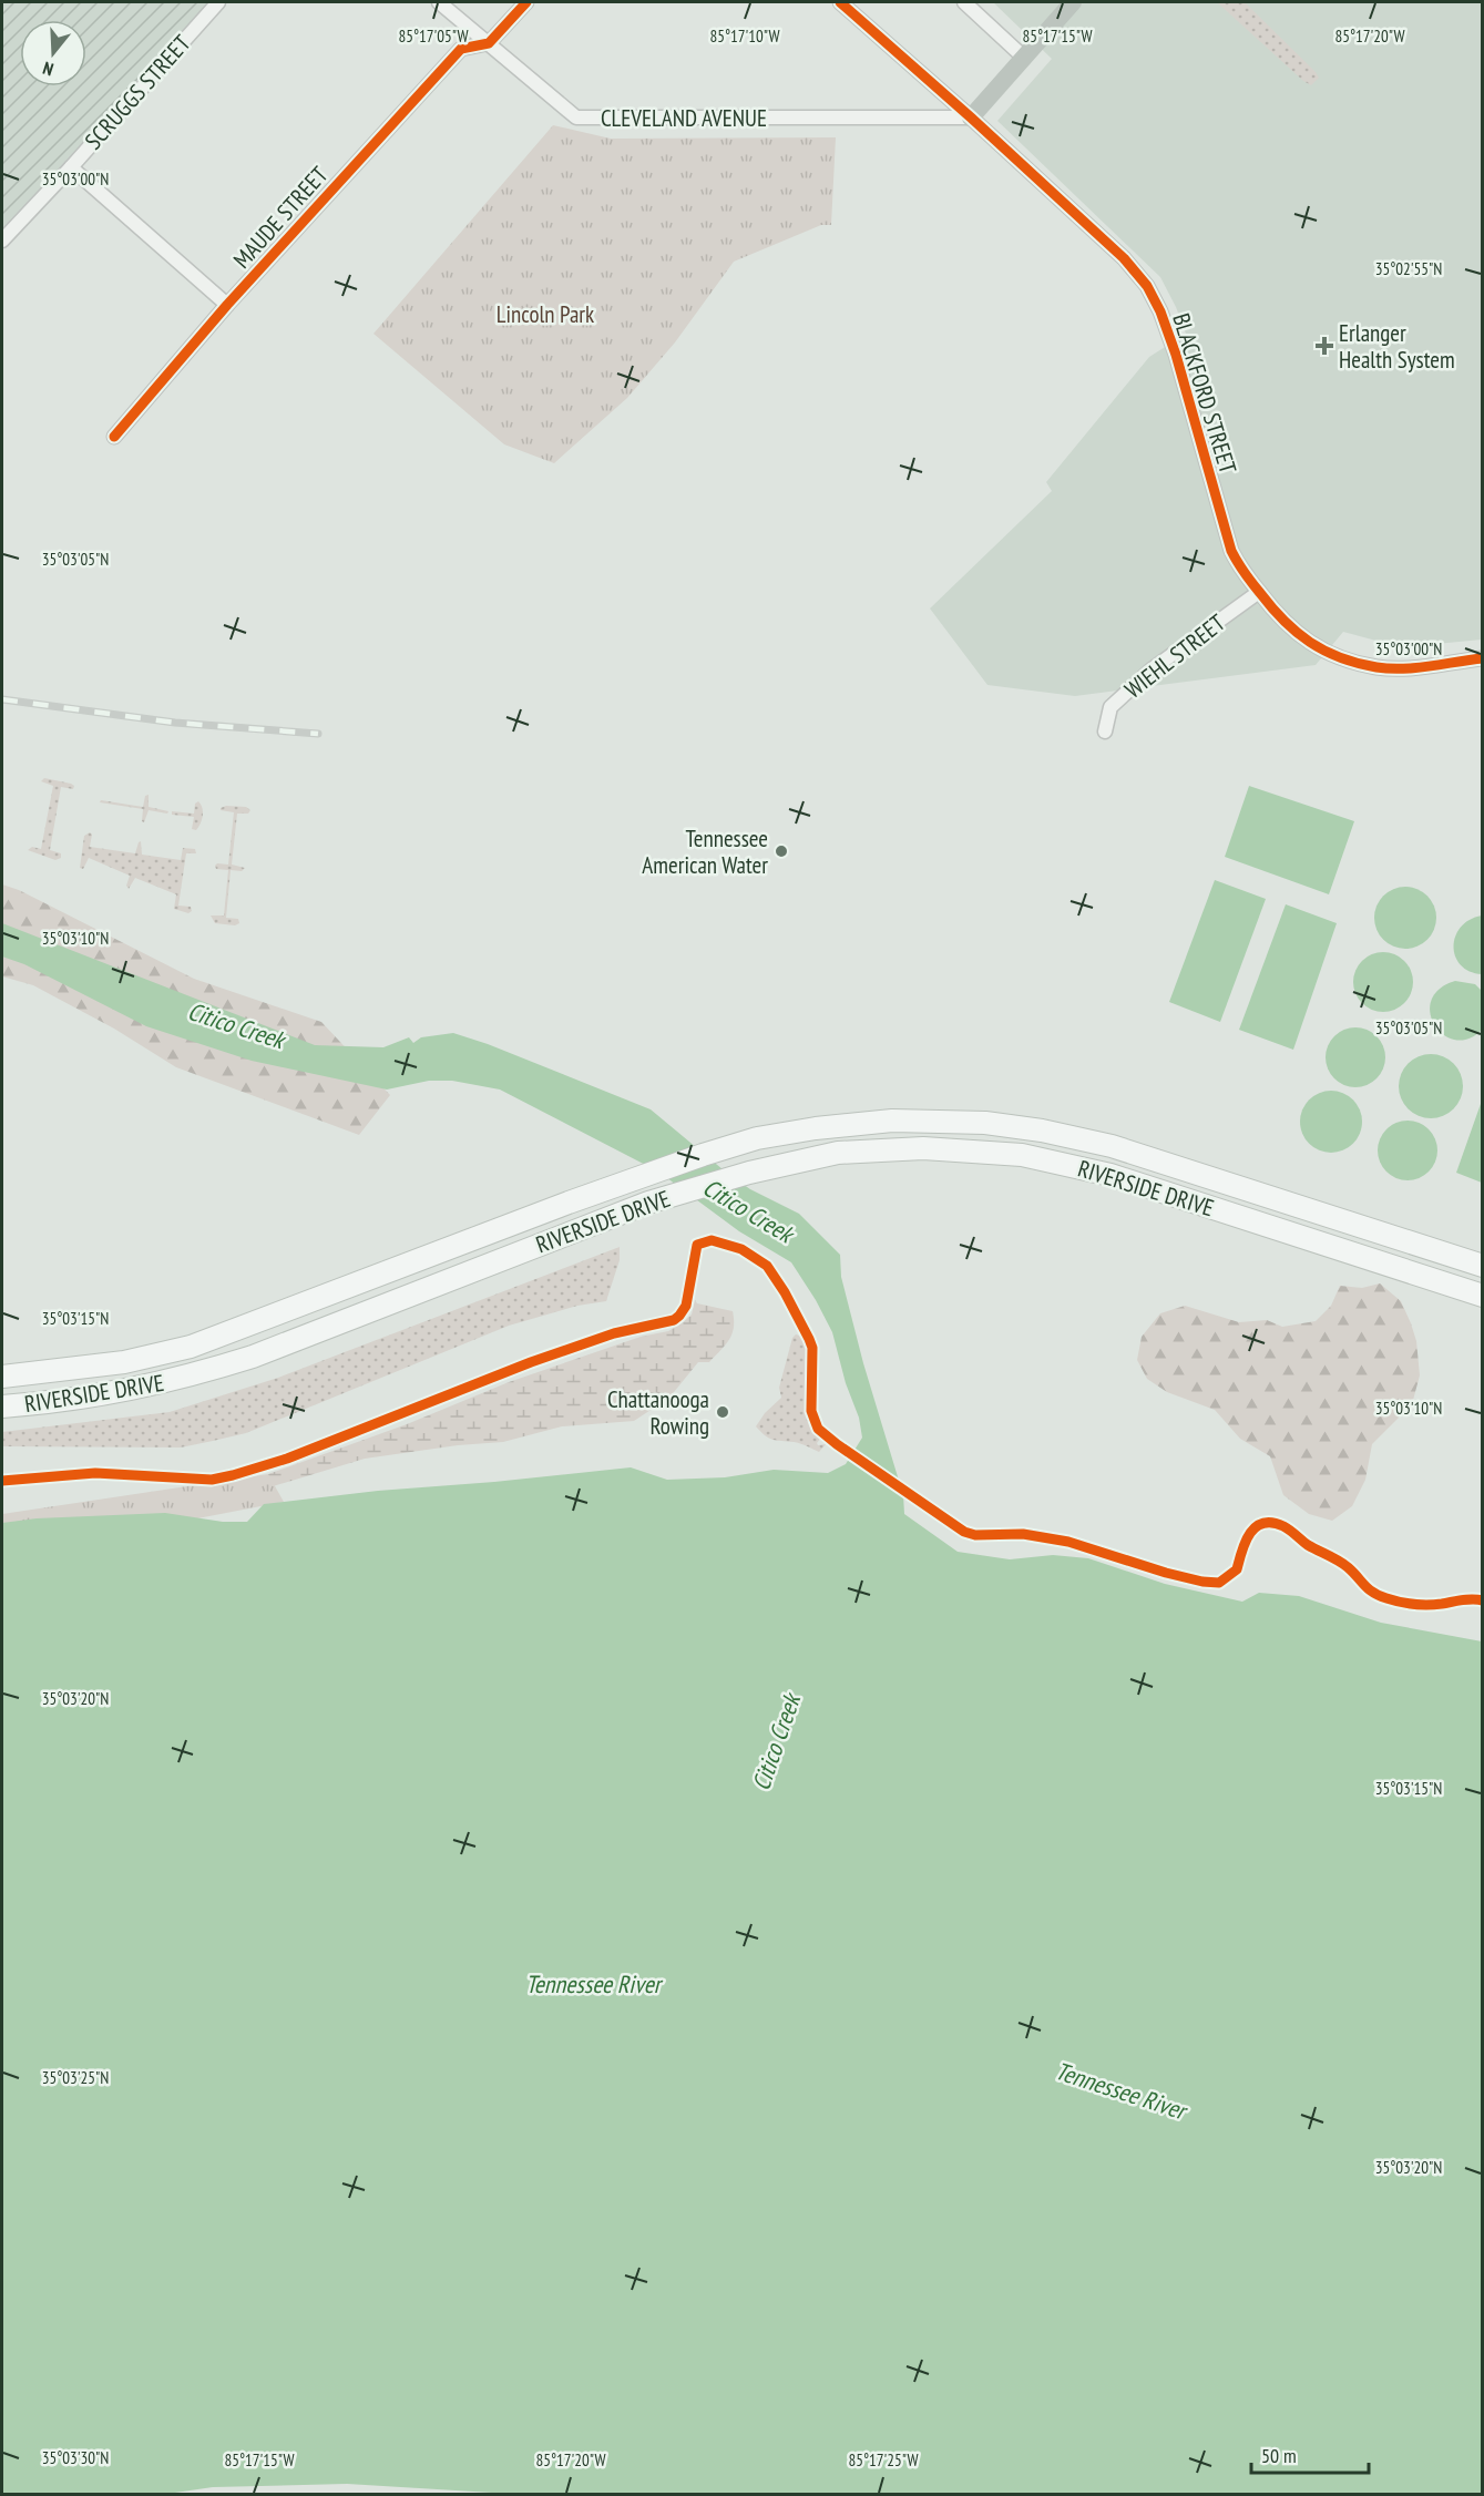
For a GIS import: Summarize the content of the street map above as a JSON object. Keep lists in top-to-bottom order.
{
  "streets": {
    "main road": ["RIVERSIDE DRIVE"],
    "street": [
      "SCRUGGS STREET",
      "CLEVELAND AVENUE",
      "MAUDE STREET",
      "BLACKFORD STREET",
      "WIEHL STREET"
    ]
  },
  "crossings": [
    ["CLEVELAND AVENUE", "MAUDE STREET"],
    ["CLEVELAND AVENUE", "BLACKFORD STREET"],
    ["BLACKFORD STREET", "WIEHL STREET"]
  ],
  "water": ["Citico Creek", "Tennessee River"],
  "parks": ["Lincoln Park"],
  "places": {
    "health": ["Erlanger Health System"],
    "other": ["Tennessee American Water", "Chattanooga Rowing"]
  },
  "scale_bar": "50 m",
  "north": "bottom",
  "coordinates": [
    "85°17'05\"W",
    "85°17'10\"W",
    "85°17'15\"W",
    "85°17'20\"W",
    "35°03'00\"N",
    "35°02'55\"N",
    "35°03'05\"N",
    "35°03'10\"N",
    "35°03'15\"N",
    "35°03'20\"N",
    "35°03'25\"N",
    "35°03'30\"N",
    "85°17'25\"W"
  ]
}
